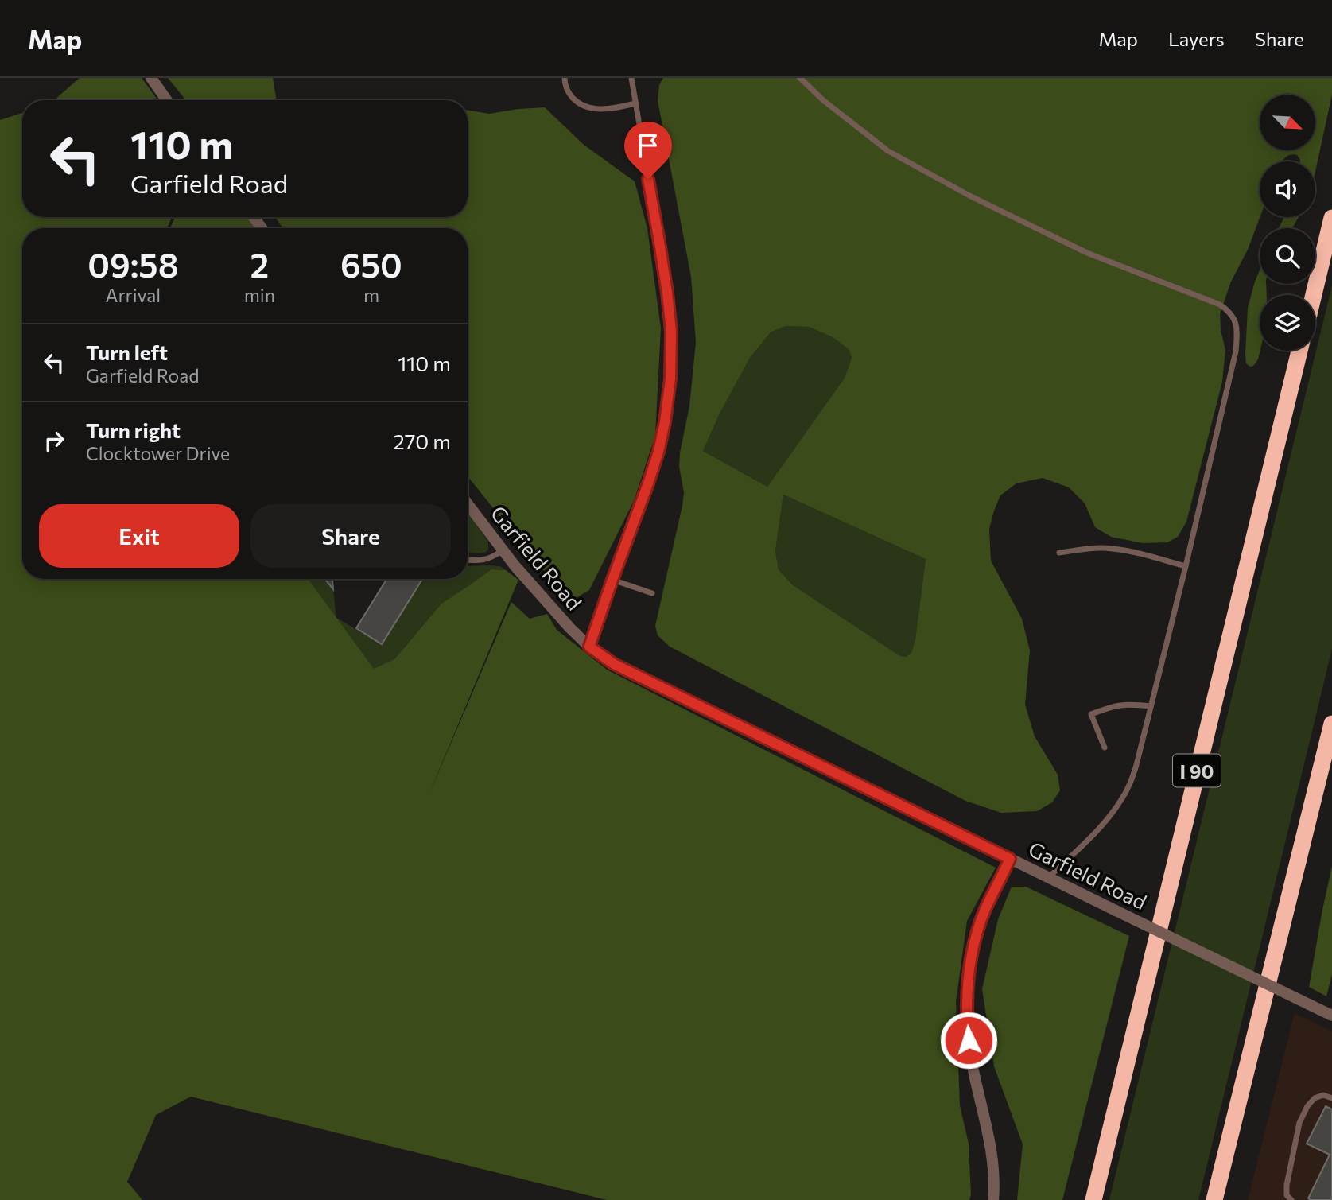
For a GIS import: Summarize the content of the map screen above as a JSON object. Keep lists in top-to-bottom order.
{
  "streets": {
    "highway": ["I 90"],
    "street": ["Garfield Road"]
  },
  "north": "bottom right",
  "page": {
    "header": "Map",
    "nav": ["Map", "Layers", "Share"],
    "turn": ["110 m", "Garfield Road"],
    "eta": [
      "09:58",
      "Arrival",
      "2",
      "min",
      "650",
      "m"
    ],
    "list": [
      {
        "name": "Turn left",
        "note": "Garfield Road",
        "value": "110 m"
      },
      {
        "name": "Turn right",
        "note": "Clocktower Drive",
        "value": "270 m"
      }
    ],
    "buttons": ["Exit", "Share"]
  }
}
